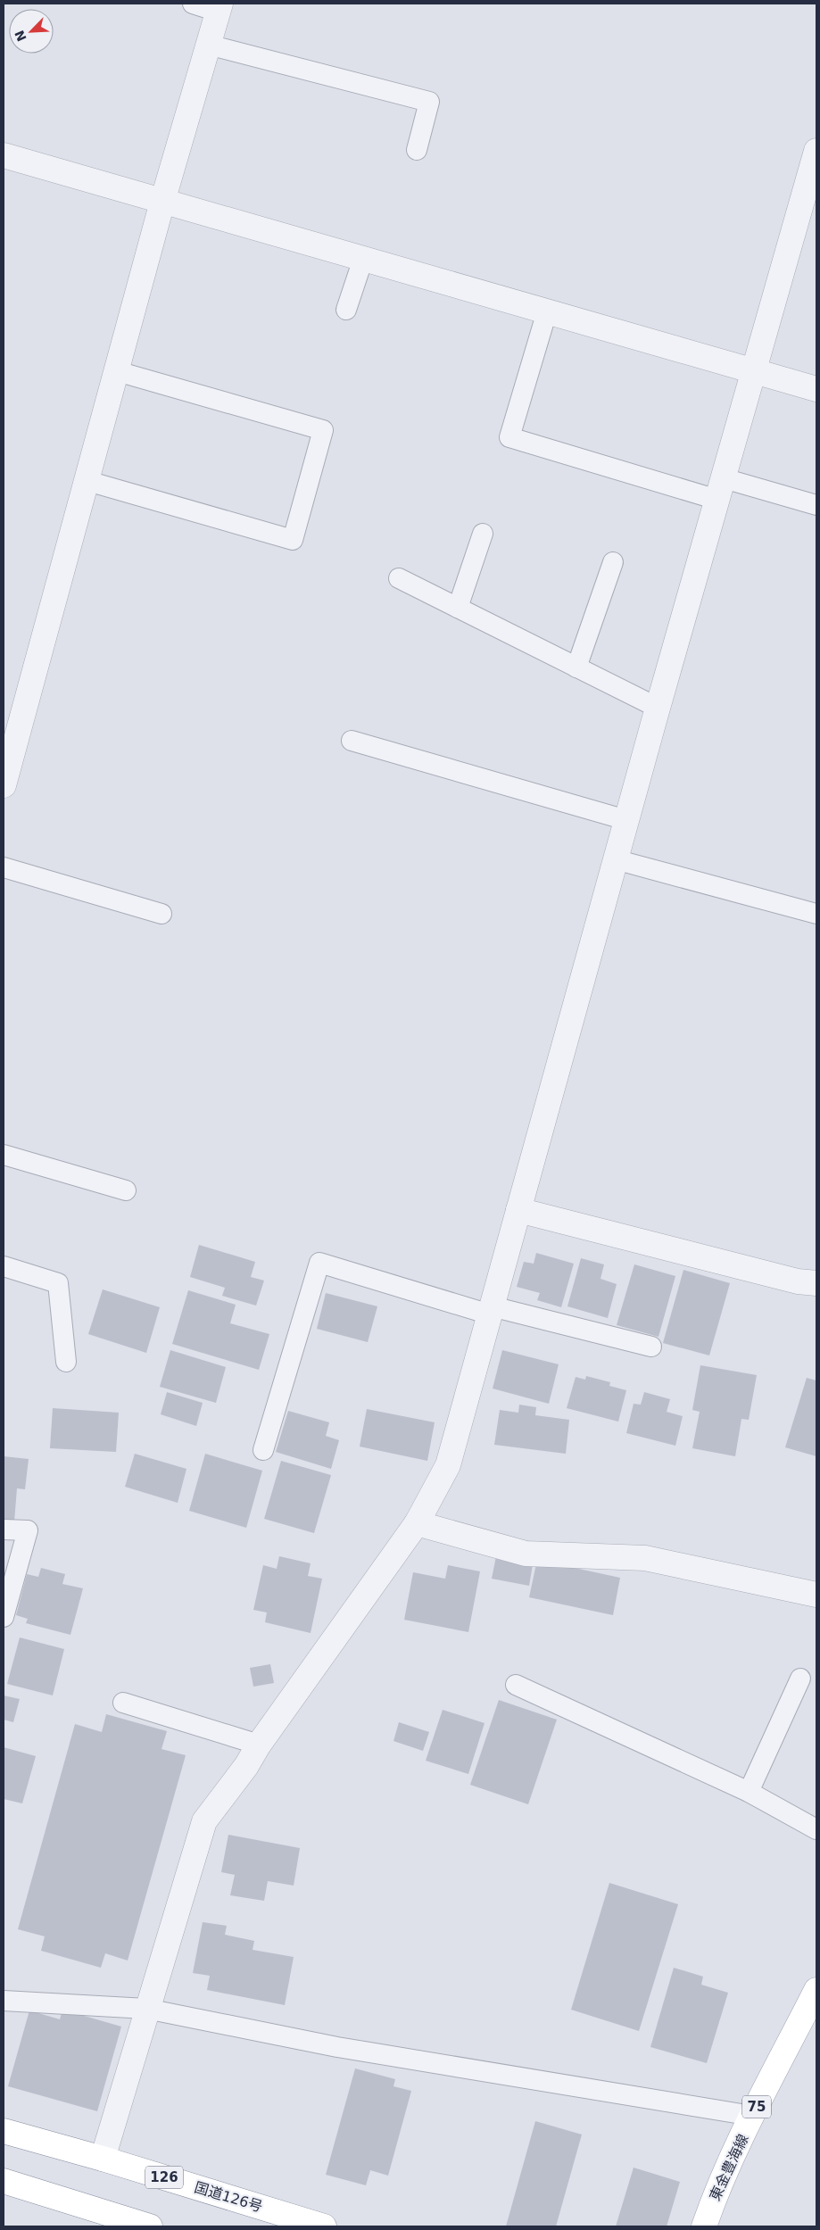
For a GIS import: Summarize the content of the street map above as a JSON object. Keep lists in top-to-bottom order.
{
  "streets": {
    "main road": [
      "75",
      "東金豊海線",
      "126",
      "国道126号"
    ]
  },
  "north": "bottom left"
}
